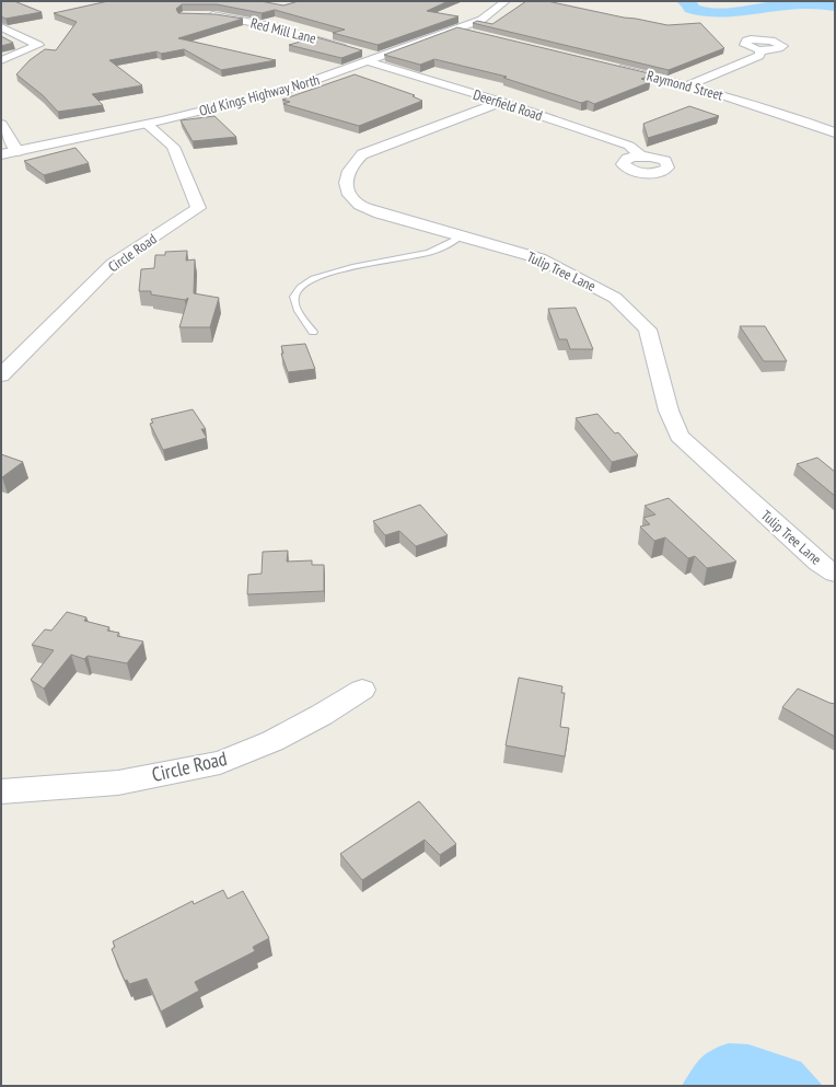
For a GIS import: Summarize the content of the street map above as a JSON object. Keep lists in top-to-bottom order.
{
  "streets": {
    "main road": ["Raymond Street", "Old Kings Highway North"],
    "street": [
      "Red Mill Lane",
      "Deerfield Road",
      "Circle Road",
      "Tulip Tree Lane"
    ]
  },
  "crossings": [
    ["Red Mill Lane", "Old Kings Highway North"],
    ["Red Mill Lane", "Deerfield Road"],
    ["Old Kings Highway North", "Deerfield Road"],
    ["Old Kings Highway North", "Circle Road"],
    ["Deerfield Road", "Tulip Tree Lane"]
  ]
}
